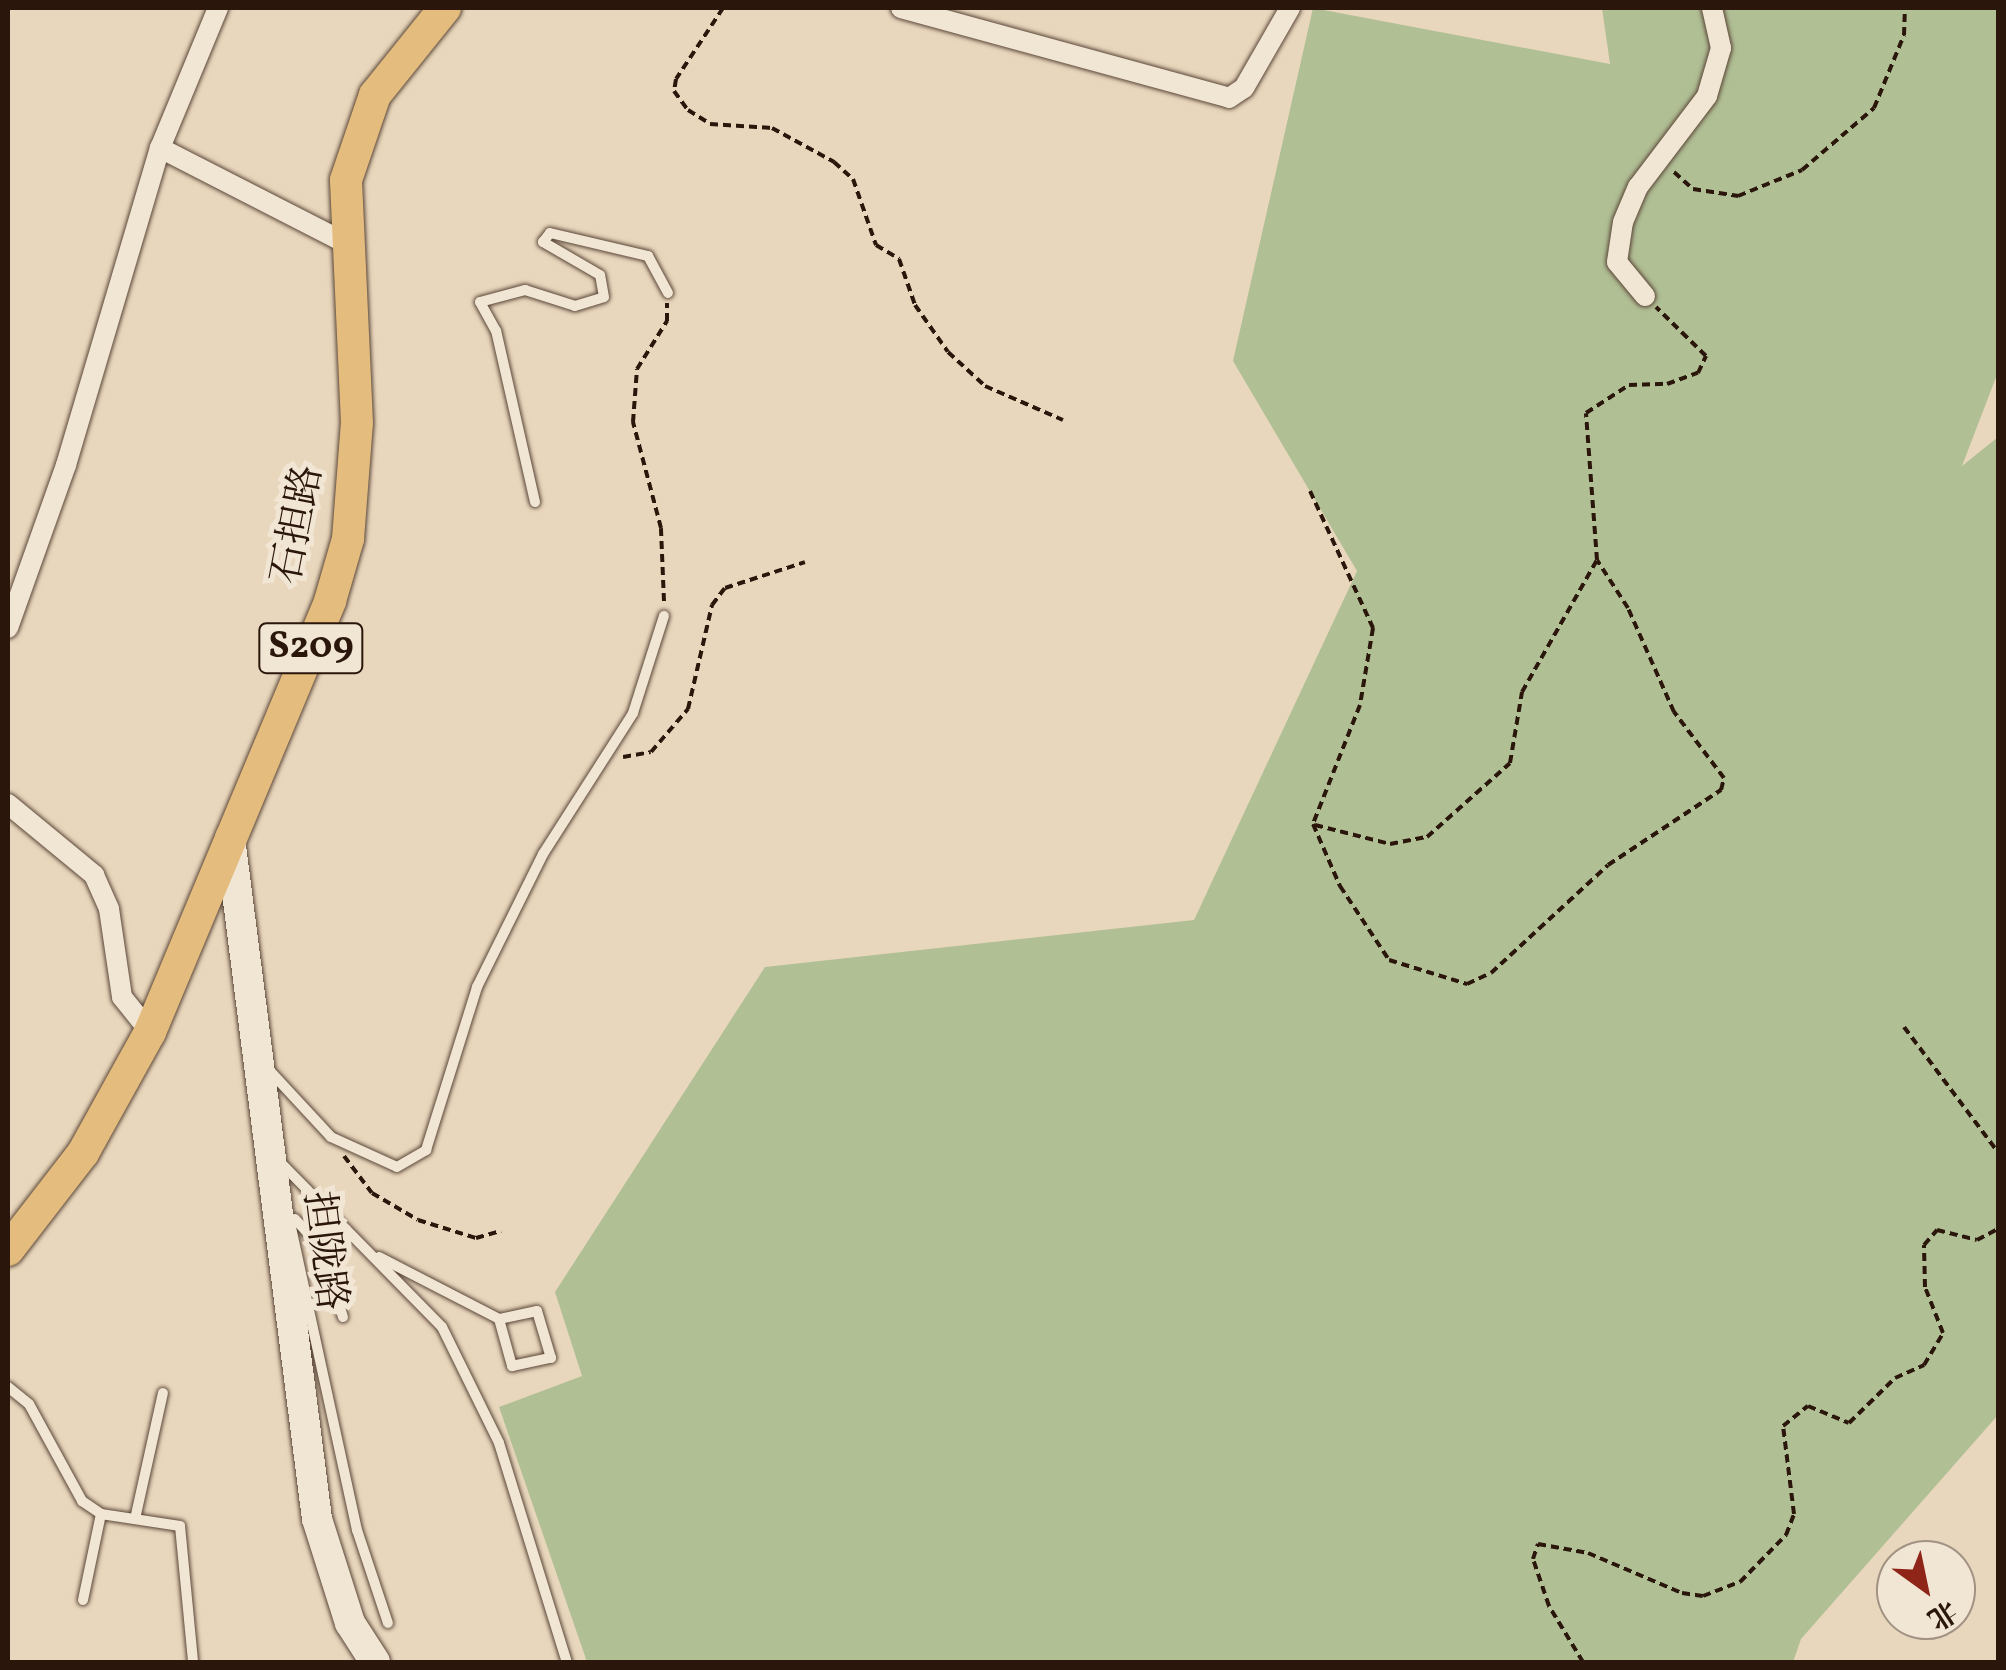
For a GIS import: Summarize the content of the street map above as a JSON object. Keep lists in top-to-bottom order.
{
  "streets": {
    "main road": ["石担路", "S209"],
    "street": ["担陇路"]
  },
  "crossings": [
    ["石担路", "担陇路"]
  ],
  "north": "bottom right"
}
